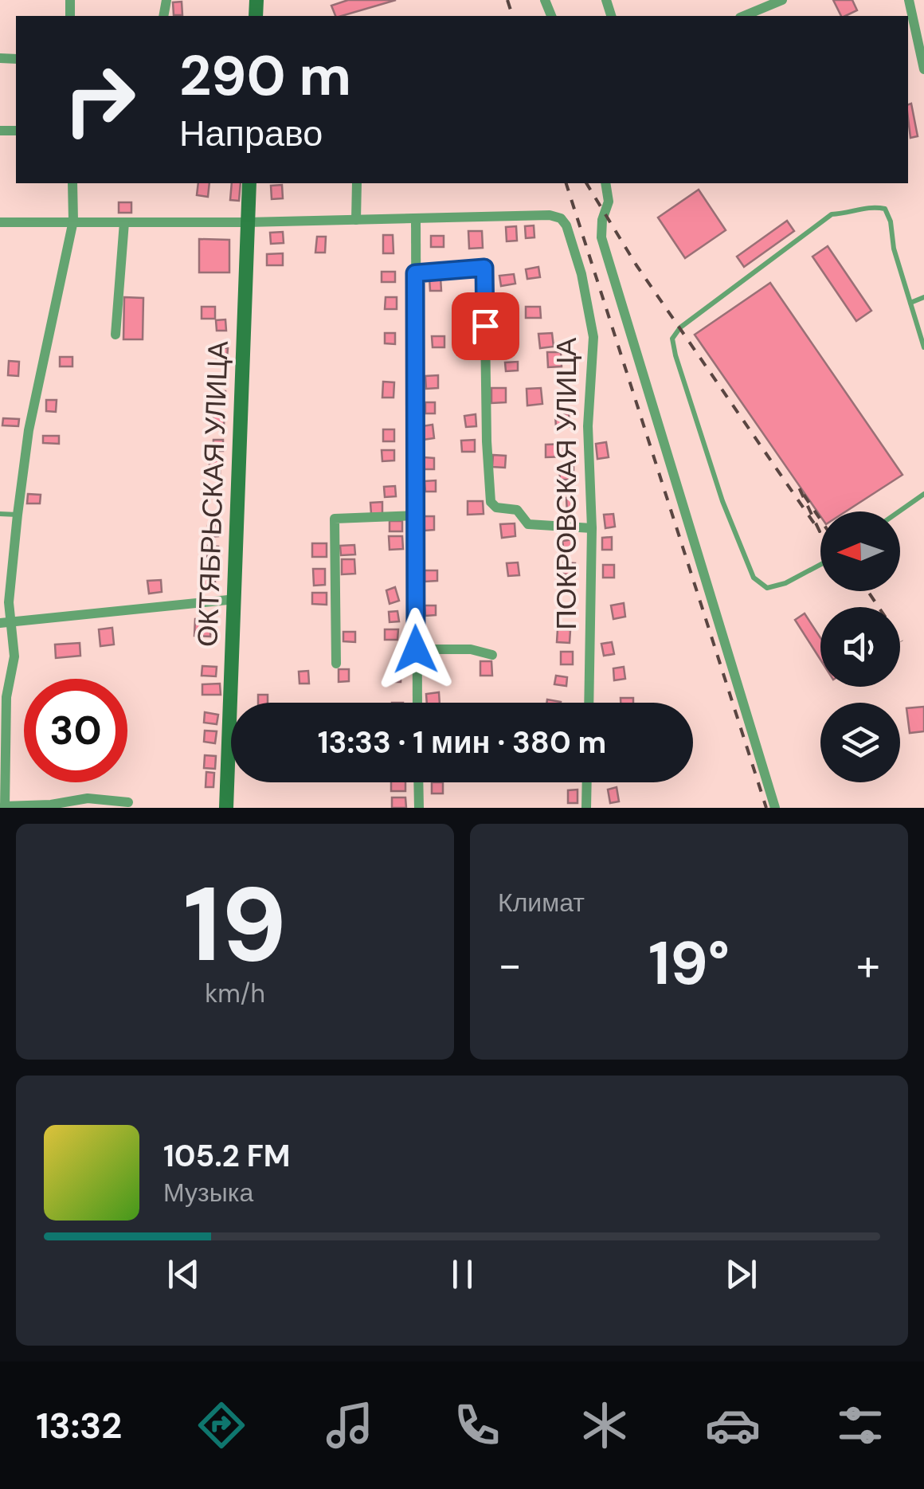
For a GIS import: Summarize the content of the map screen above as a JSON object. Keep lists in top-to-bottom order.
{
  "streets": {
    "street": ["ПОКРОВСКАЯ УЛИЦА", "ОКТЯБРЬСКАЯ УЛИЦА"]
  },
  "north": "left",
  "page": {
    "turn": ["290 m", "Направо"],
    "limit": "30",
    "trip": "13:33 · 1 мин · 380 m",
    "tile": [
      ["19", "km/h"],
      "Климат"
    ],
    "heat": ["−", "19°", "+"],
    "song": ["105.2 FM", "Музыка"],
    "tabs": "13:32"
  }
}
